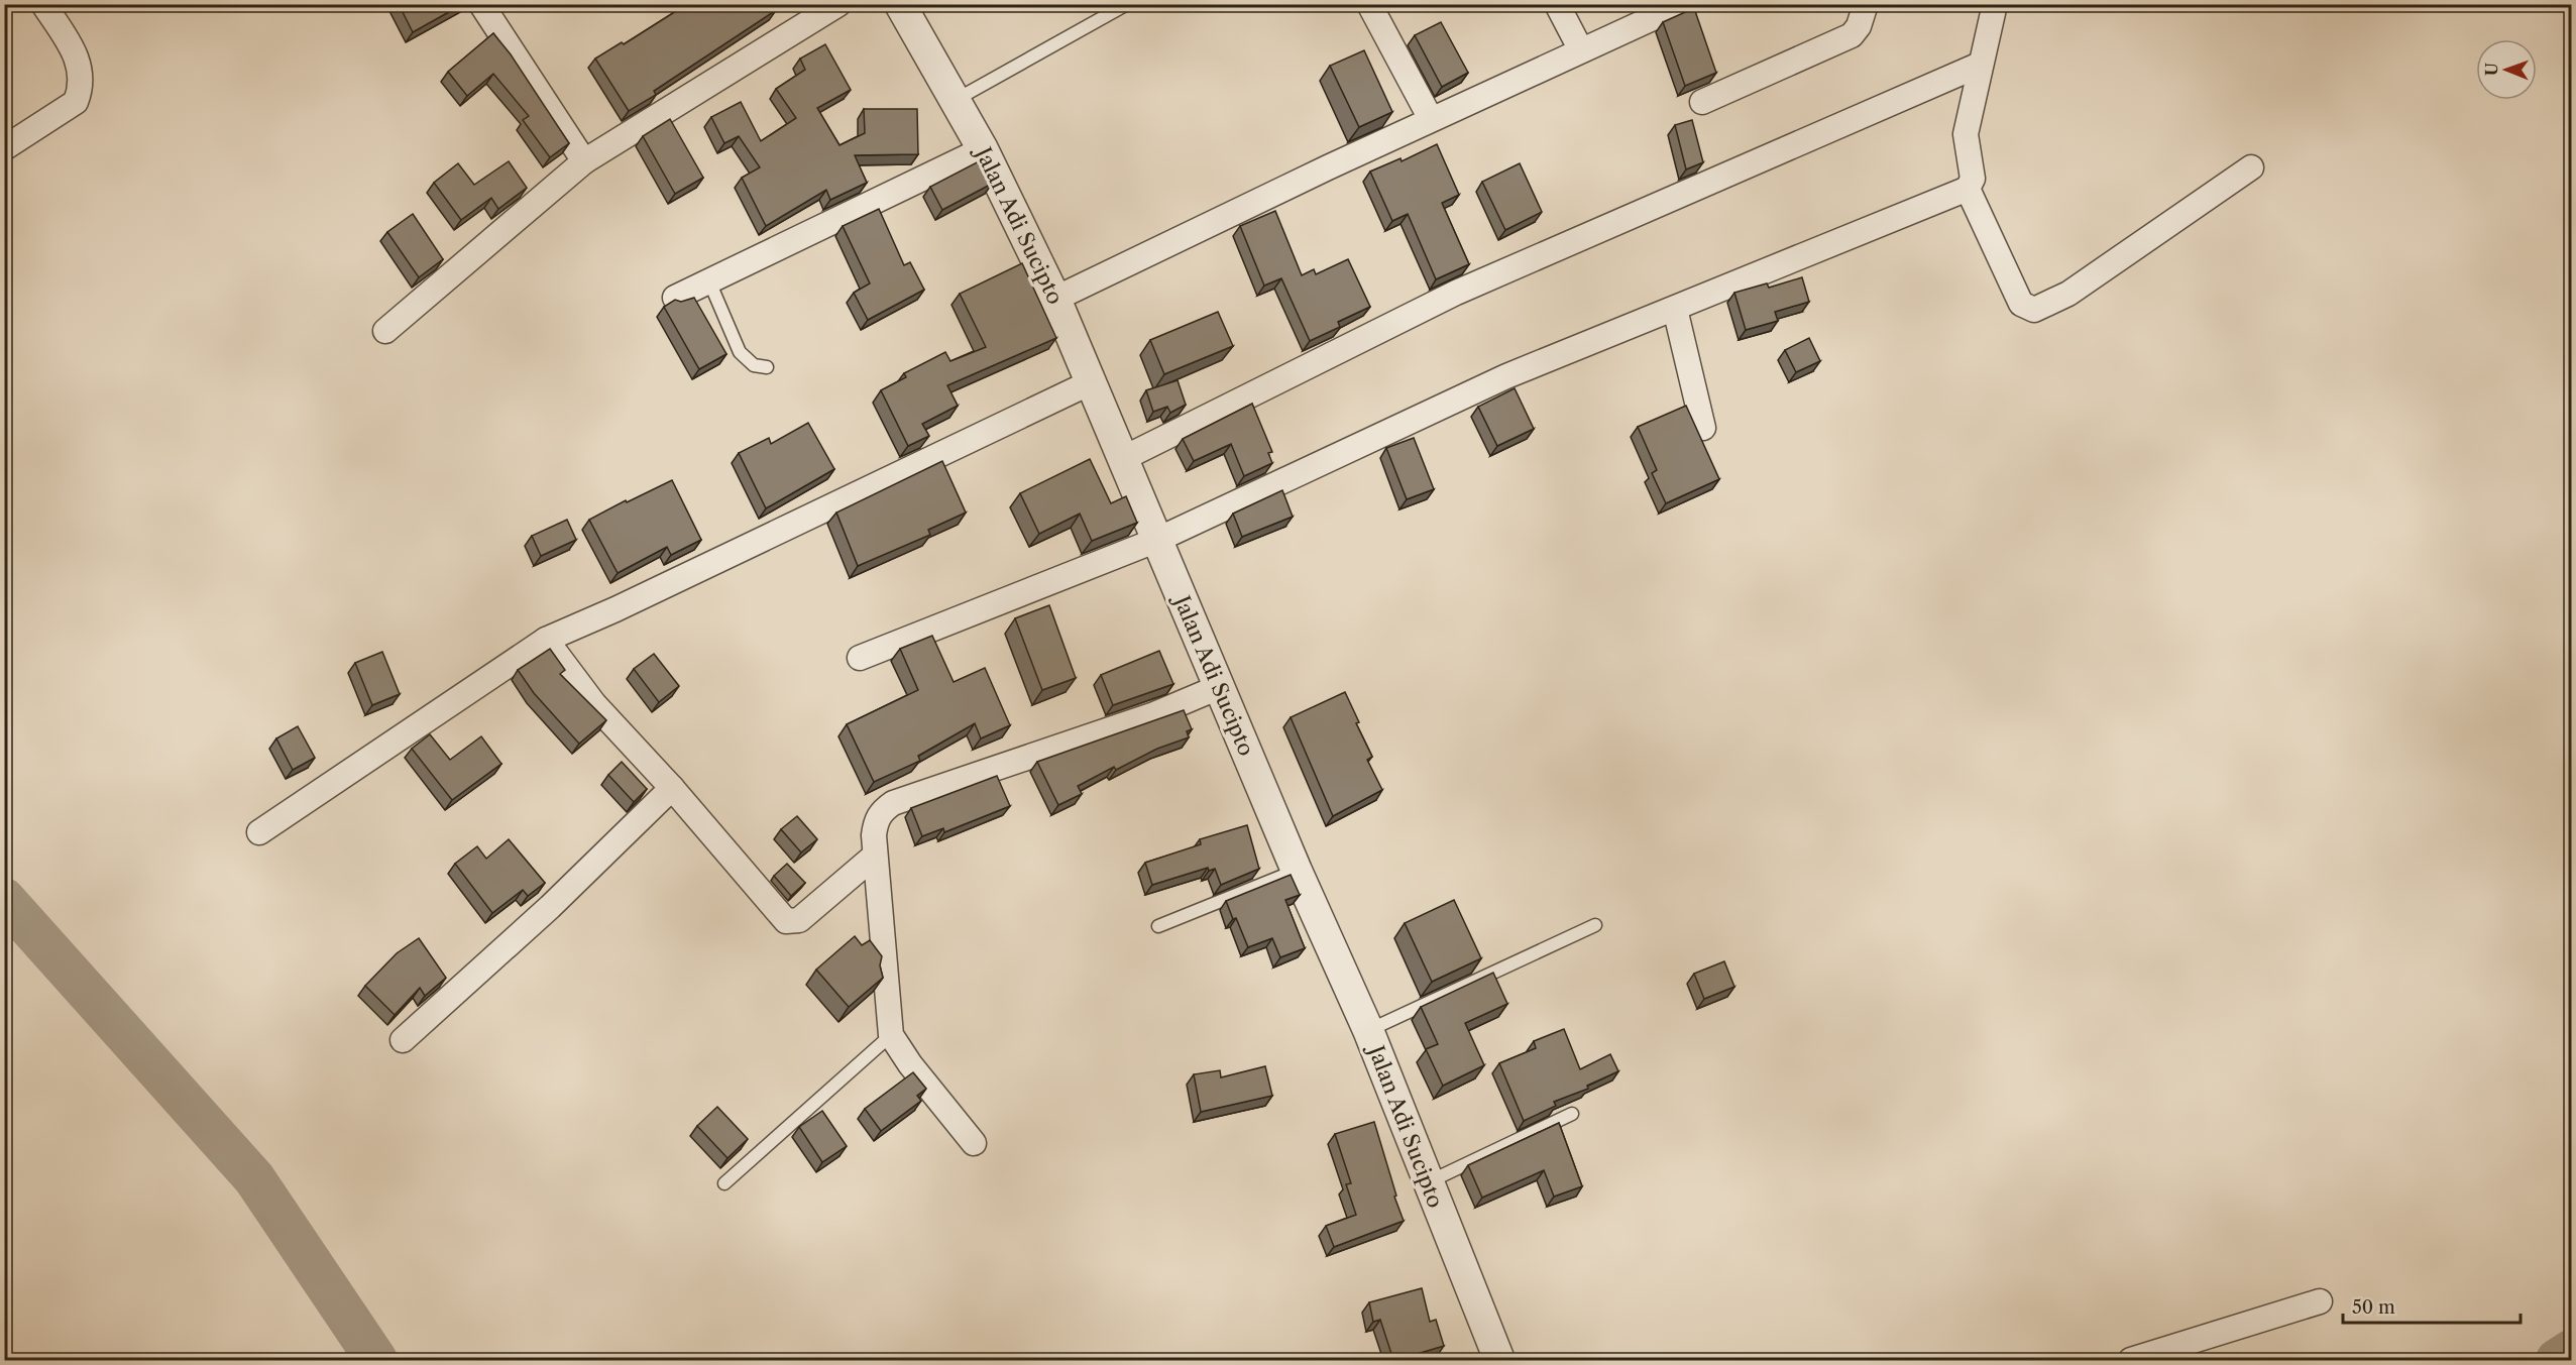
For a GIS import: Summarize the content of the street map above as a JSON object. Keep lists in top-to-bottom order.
{
  "streets": {
    "street": ["Jalan Adi Sucipto"]
  },
  "scale_bar": "50 m",
  "north": "left"
}
